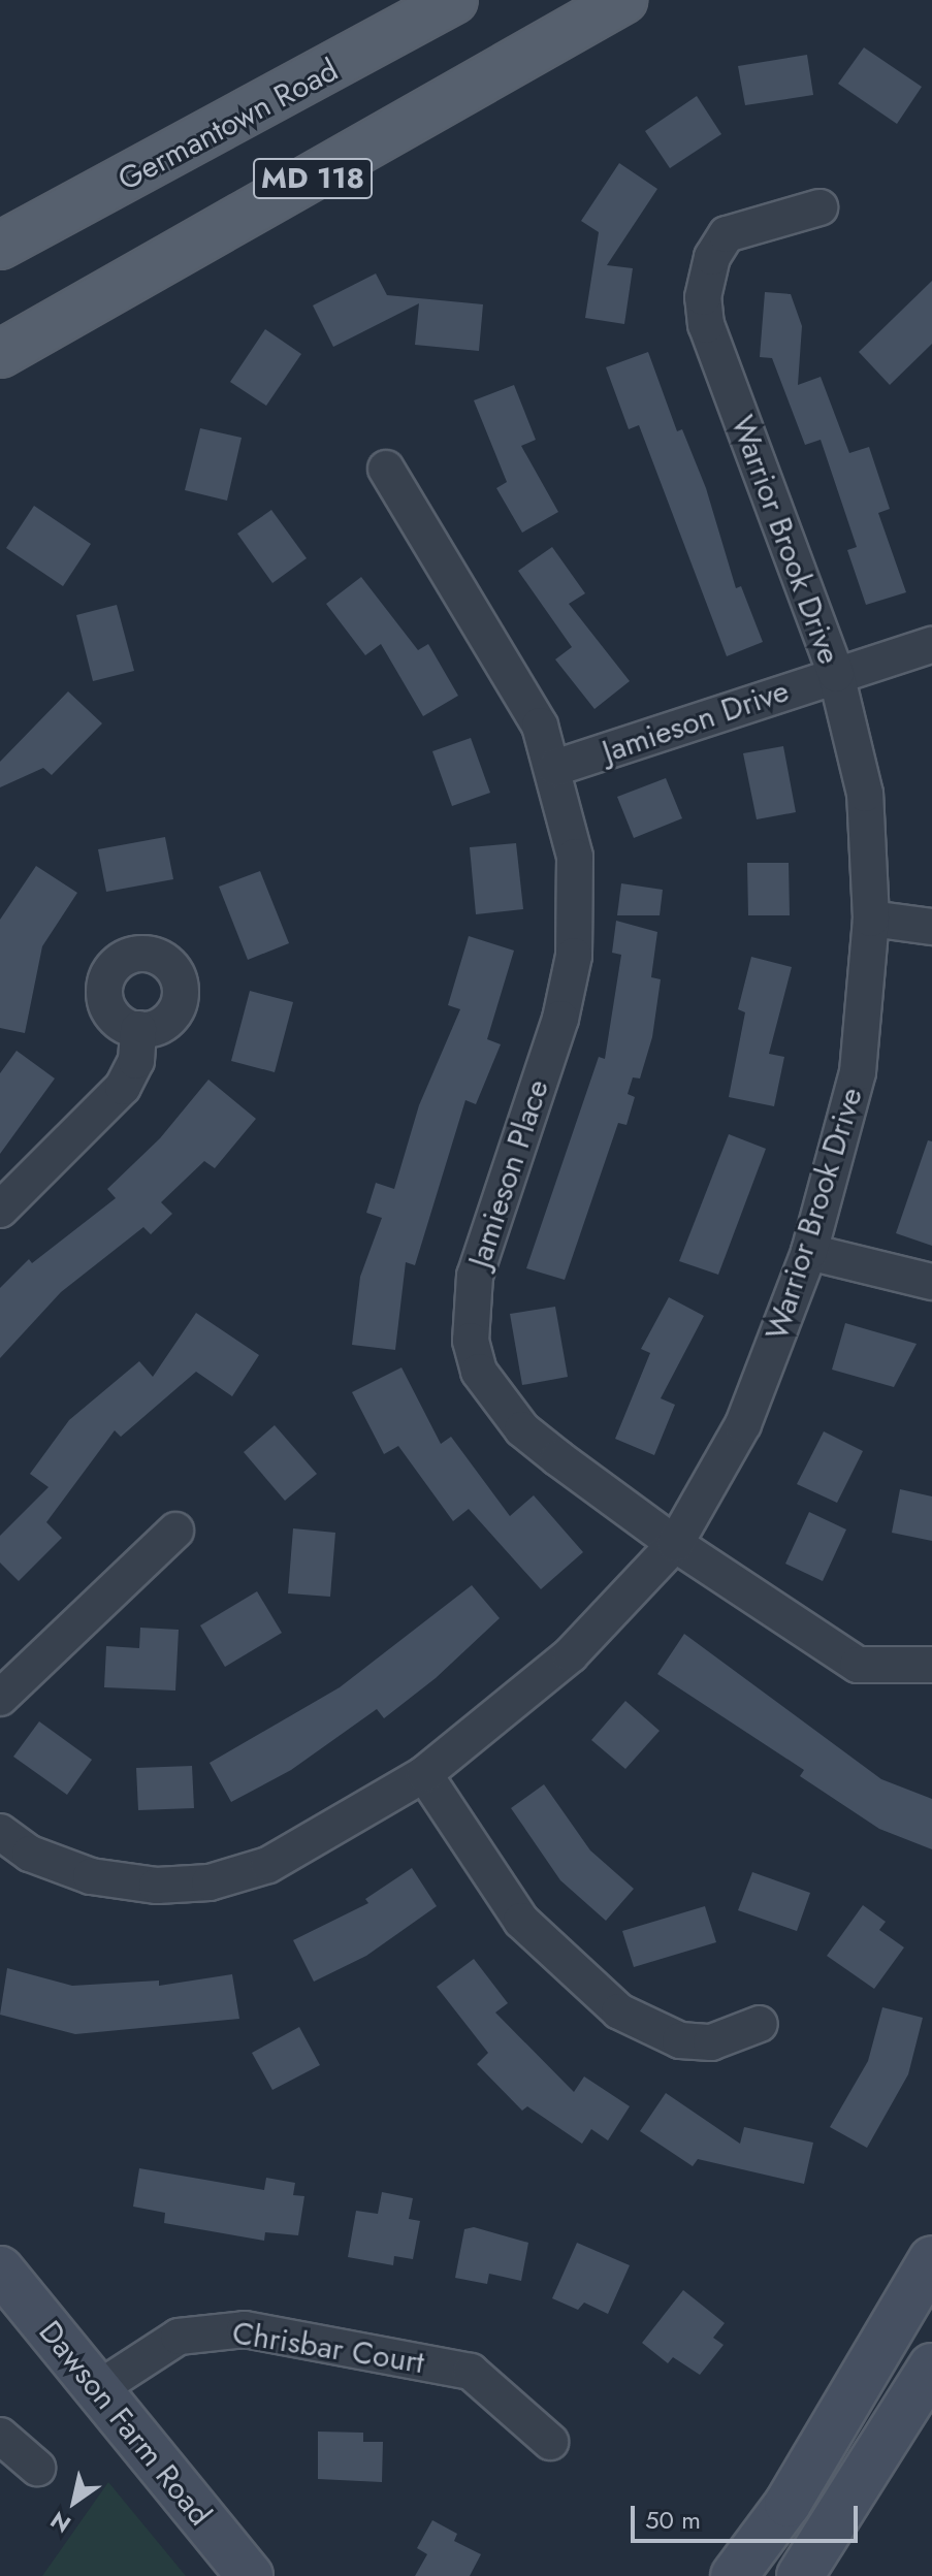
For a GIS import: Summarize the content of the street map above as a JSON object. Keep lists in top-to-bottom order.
{
  "streets": {
    "main road": ["Germantown Road", "MD 118", "Dawson Farm Road"],
    "street": [
      "Warrior Brook Drive",
      "Jamieson Drive",
      "Jamieson Place",
      "Chrisbar Court"
    ]
  },
  "crossings": [
    ["Warrior Brook Drive", "Jamieson Drive"],
    ["Warrior Brook Drive", "Jamieson Place"],
    ["Jamieson Drive", "Jamieson Place"],
    ["Chrisbar Court", "Dawson Farm Road"]
  ],
  "scale_bar": "50 m",
  "north": "bottom left"
}
